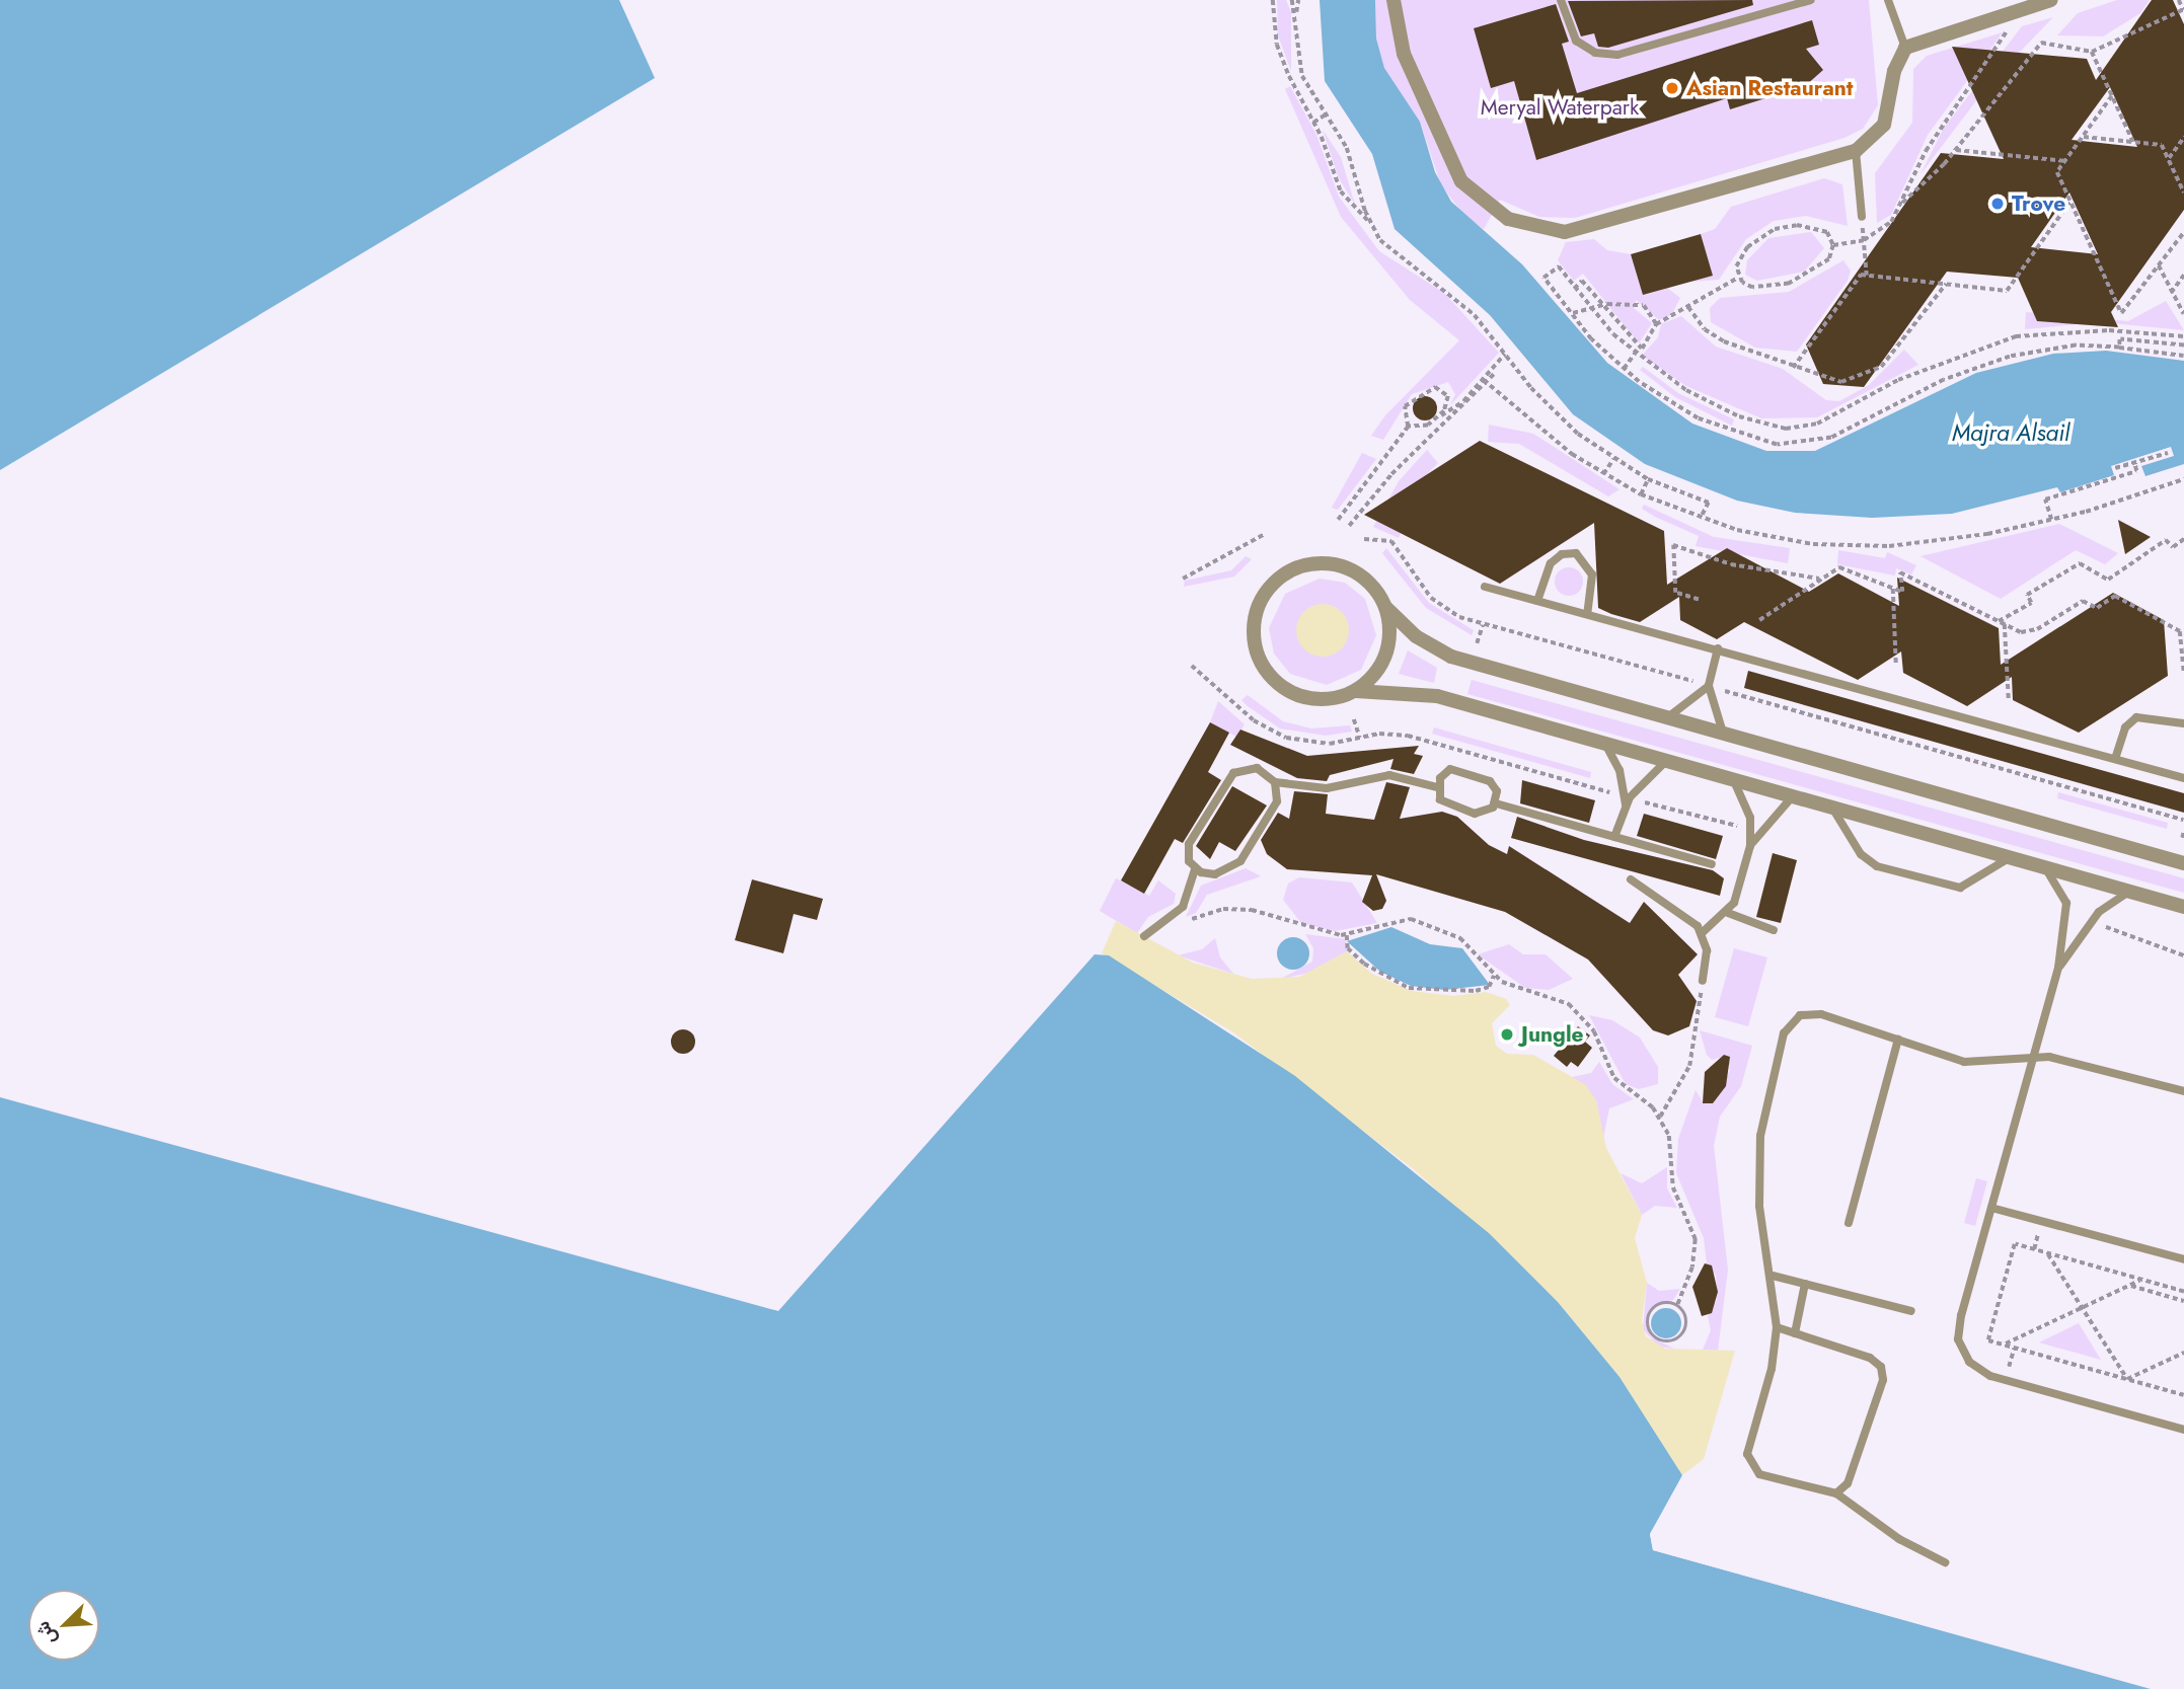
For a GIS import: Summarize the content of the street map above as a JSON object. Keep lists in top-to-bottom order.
{
  "water": ["Majra Alsail"],
  "parks": ["Meryal Waterpark"],
  "places": ["Asian Restaurant", "Trove", "Jungle"],
  "north": "bottom left"
}
